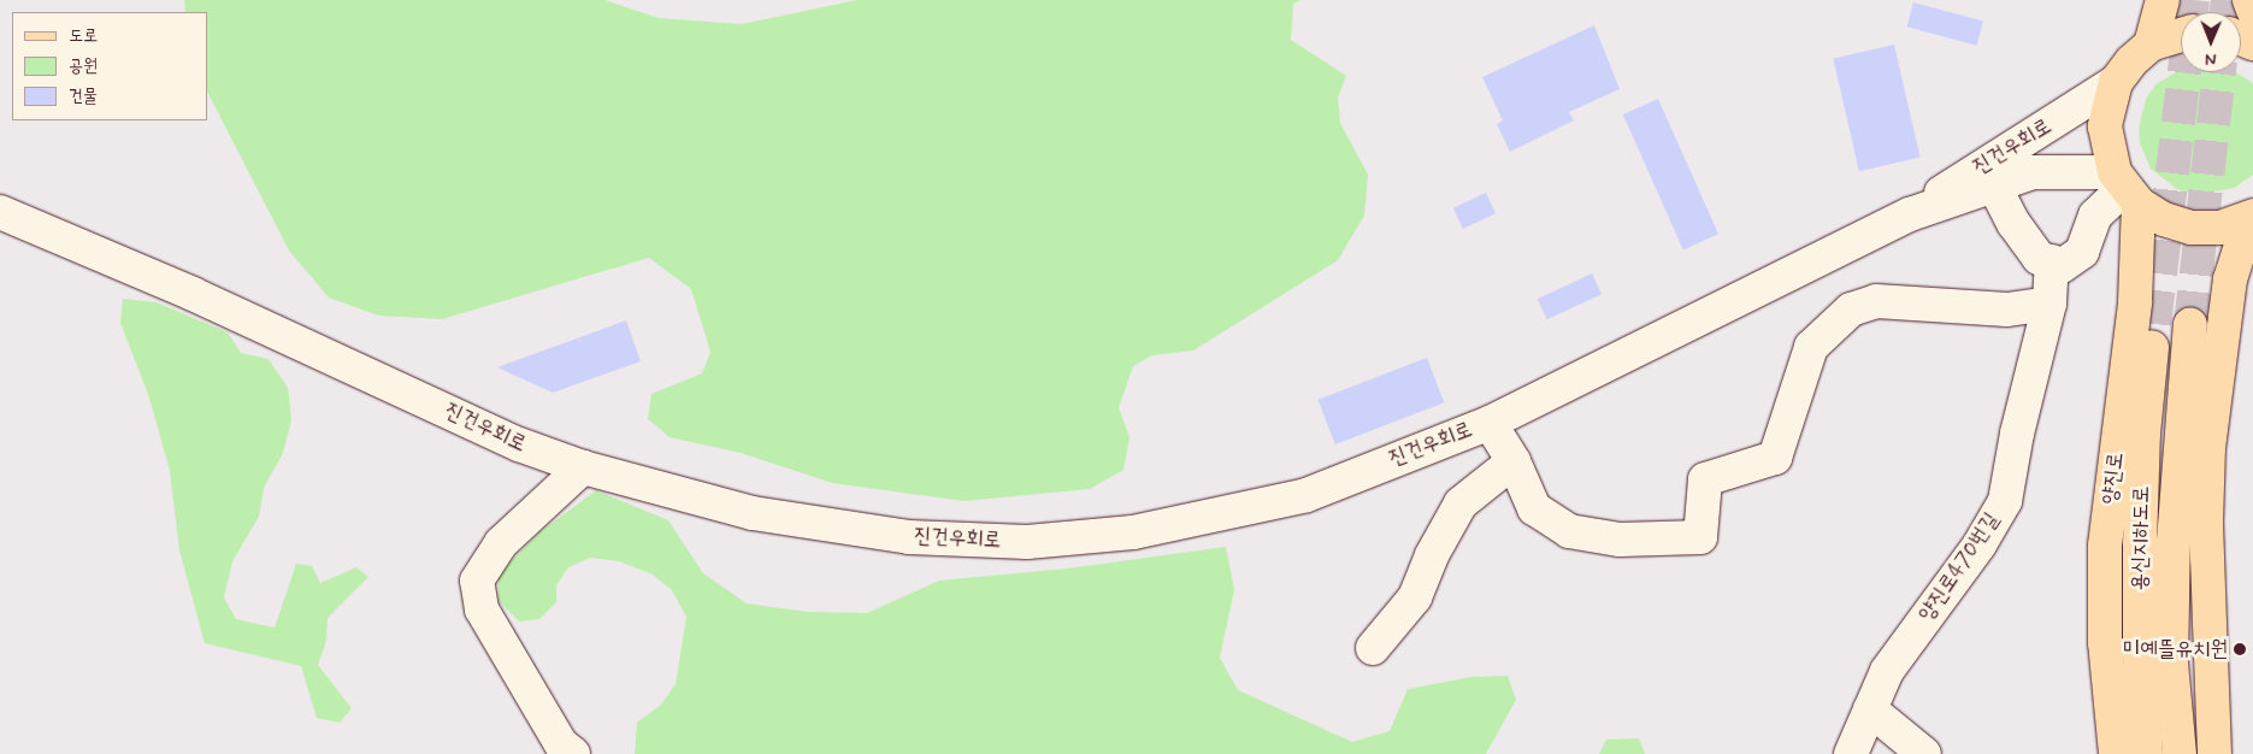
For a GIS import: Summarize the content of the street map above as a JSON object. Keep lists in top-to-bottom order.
{
  "streets": {
    "main road": ["양진로", "용신지하도로"],
    "street": ["진건우회로", "양진로470번길"]
  },
  "crossings": [
    ["진건우회로", "양진로"]
  ],
  "places": ["미예뜰유치원"],
  "legend": ["도로", "공원", "건물"],
  "north": "bottom"
}
